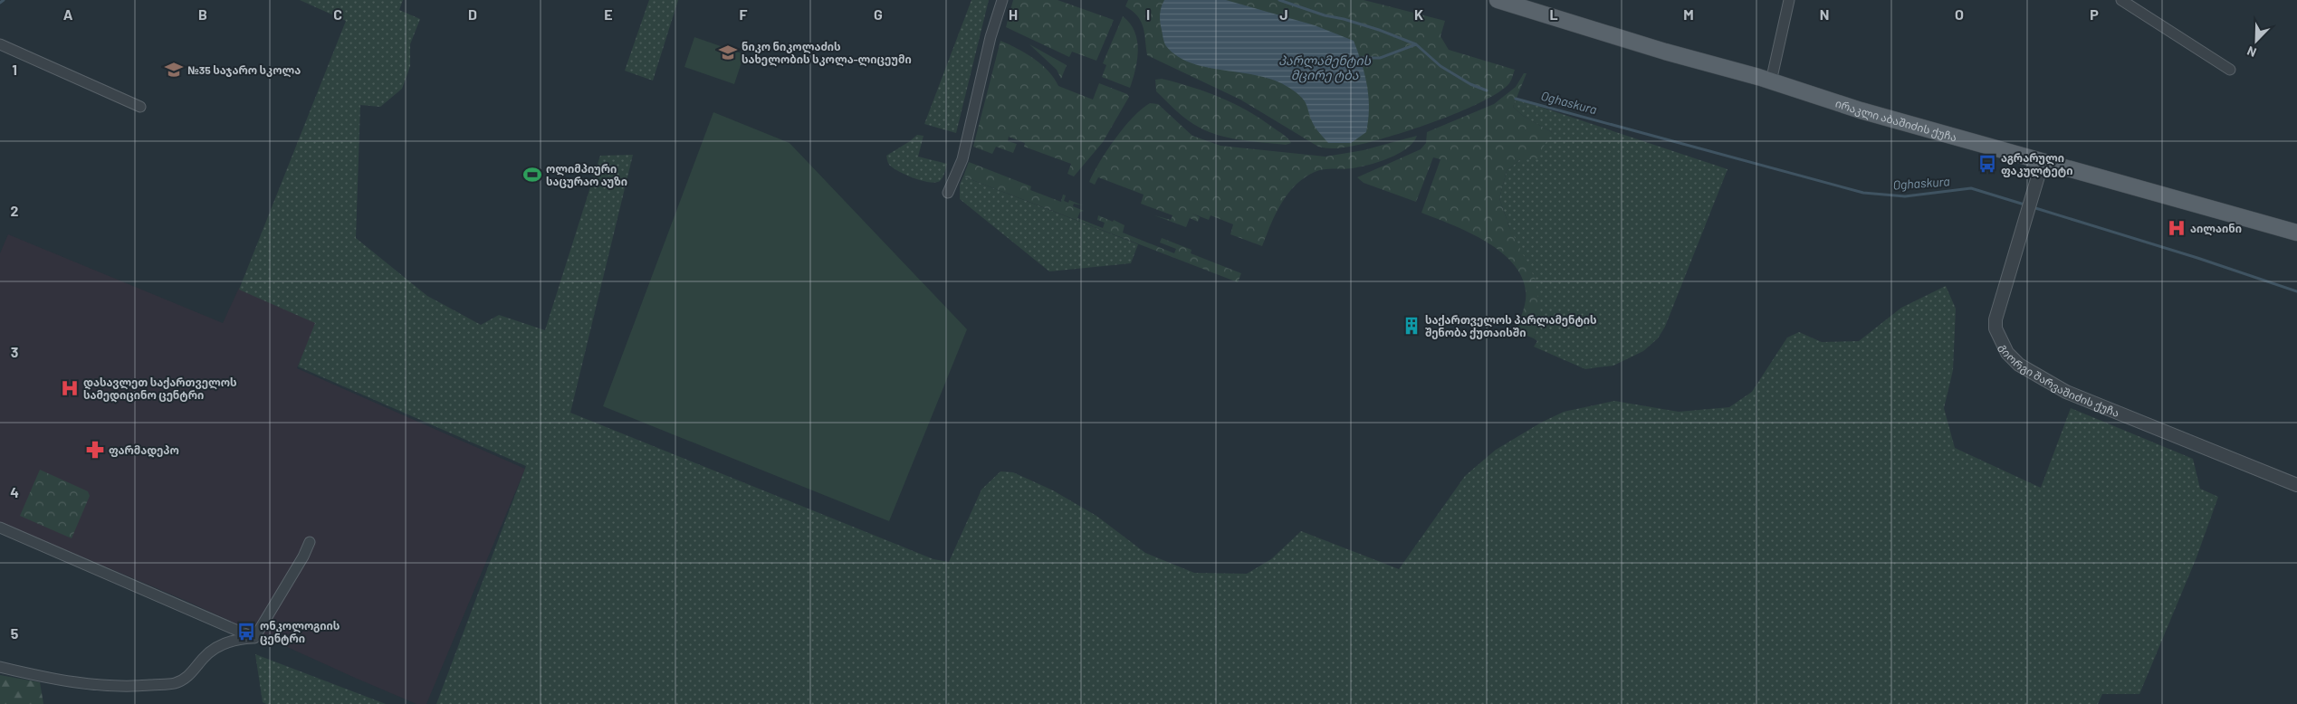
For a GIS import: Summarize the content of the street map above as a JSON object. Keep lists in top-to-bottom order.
{
  "streets": {
    "main road": ["ირაკლი აბაშიძის ქუჩა"],
    "street": ["გიორგი შარვაშიძის ქუჩა"]
  },
  "crossings": [
    ["ირაკლი აბაშიძის ქუჩა", "გიორგი შარვაშიძის ქუჩა"]
  ],
  "water": ["პარლამენტის მცირე ტბა", "Oghaskura"],
  "places": {
    "school or university": ["ნიკო ნიკოლაძის სახელობის სკოლა-ლიცეუმი", "№35 საჯარო სკოლა"],
    "bus stop": ["აგრარული ფაკულტეტი", "ონკოლოგიის ცენტრი"],
    "sports": ["ოლიმპიური საცურაო აუზი"],
    "hospital": ["აილაინი", "დასავლეთ საქართველოს სამედიცინო ცენტრი"],
    "building": ["საქართველოს პარლამენტის შენობა ქუთაისში"],
    "pharmacy": ["ფარმადეპო"]
  },
  "north": "bottom left",
  "grid": {
    "columns": [
      "A",
      "B",
      "C",
      "D",
      "E",
      "F",
      "G",
      "H",
      "I",
      "J",
      "K",
      "L",
      "M",
      "N",
      "O",
      "P"
    ],
    "rows": [
      "1",
      "2",
      "3",
      "4",
      "5"
    ]
  }
}
